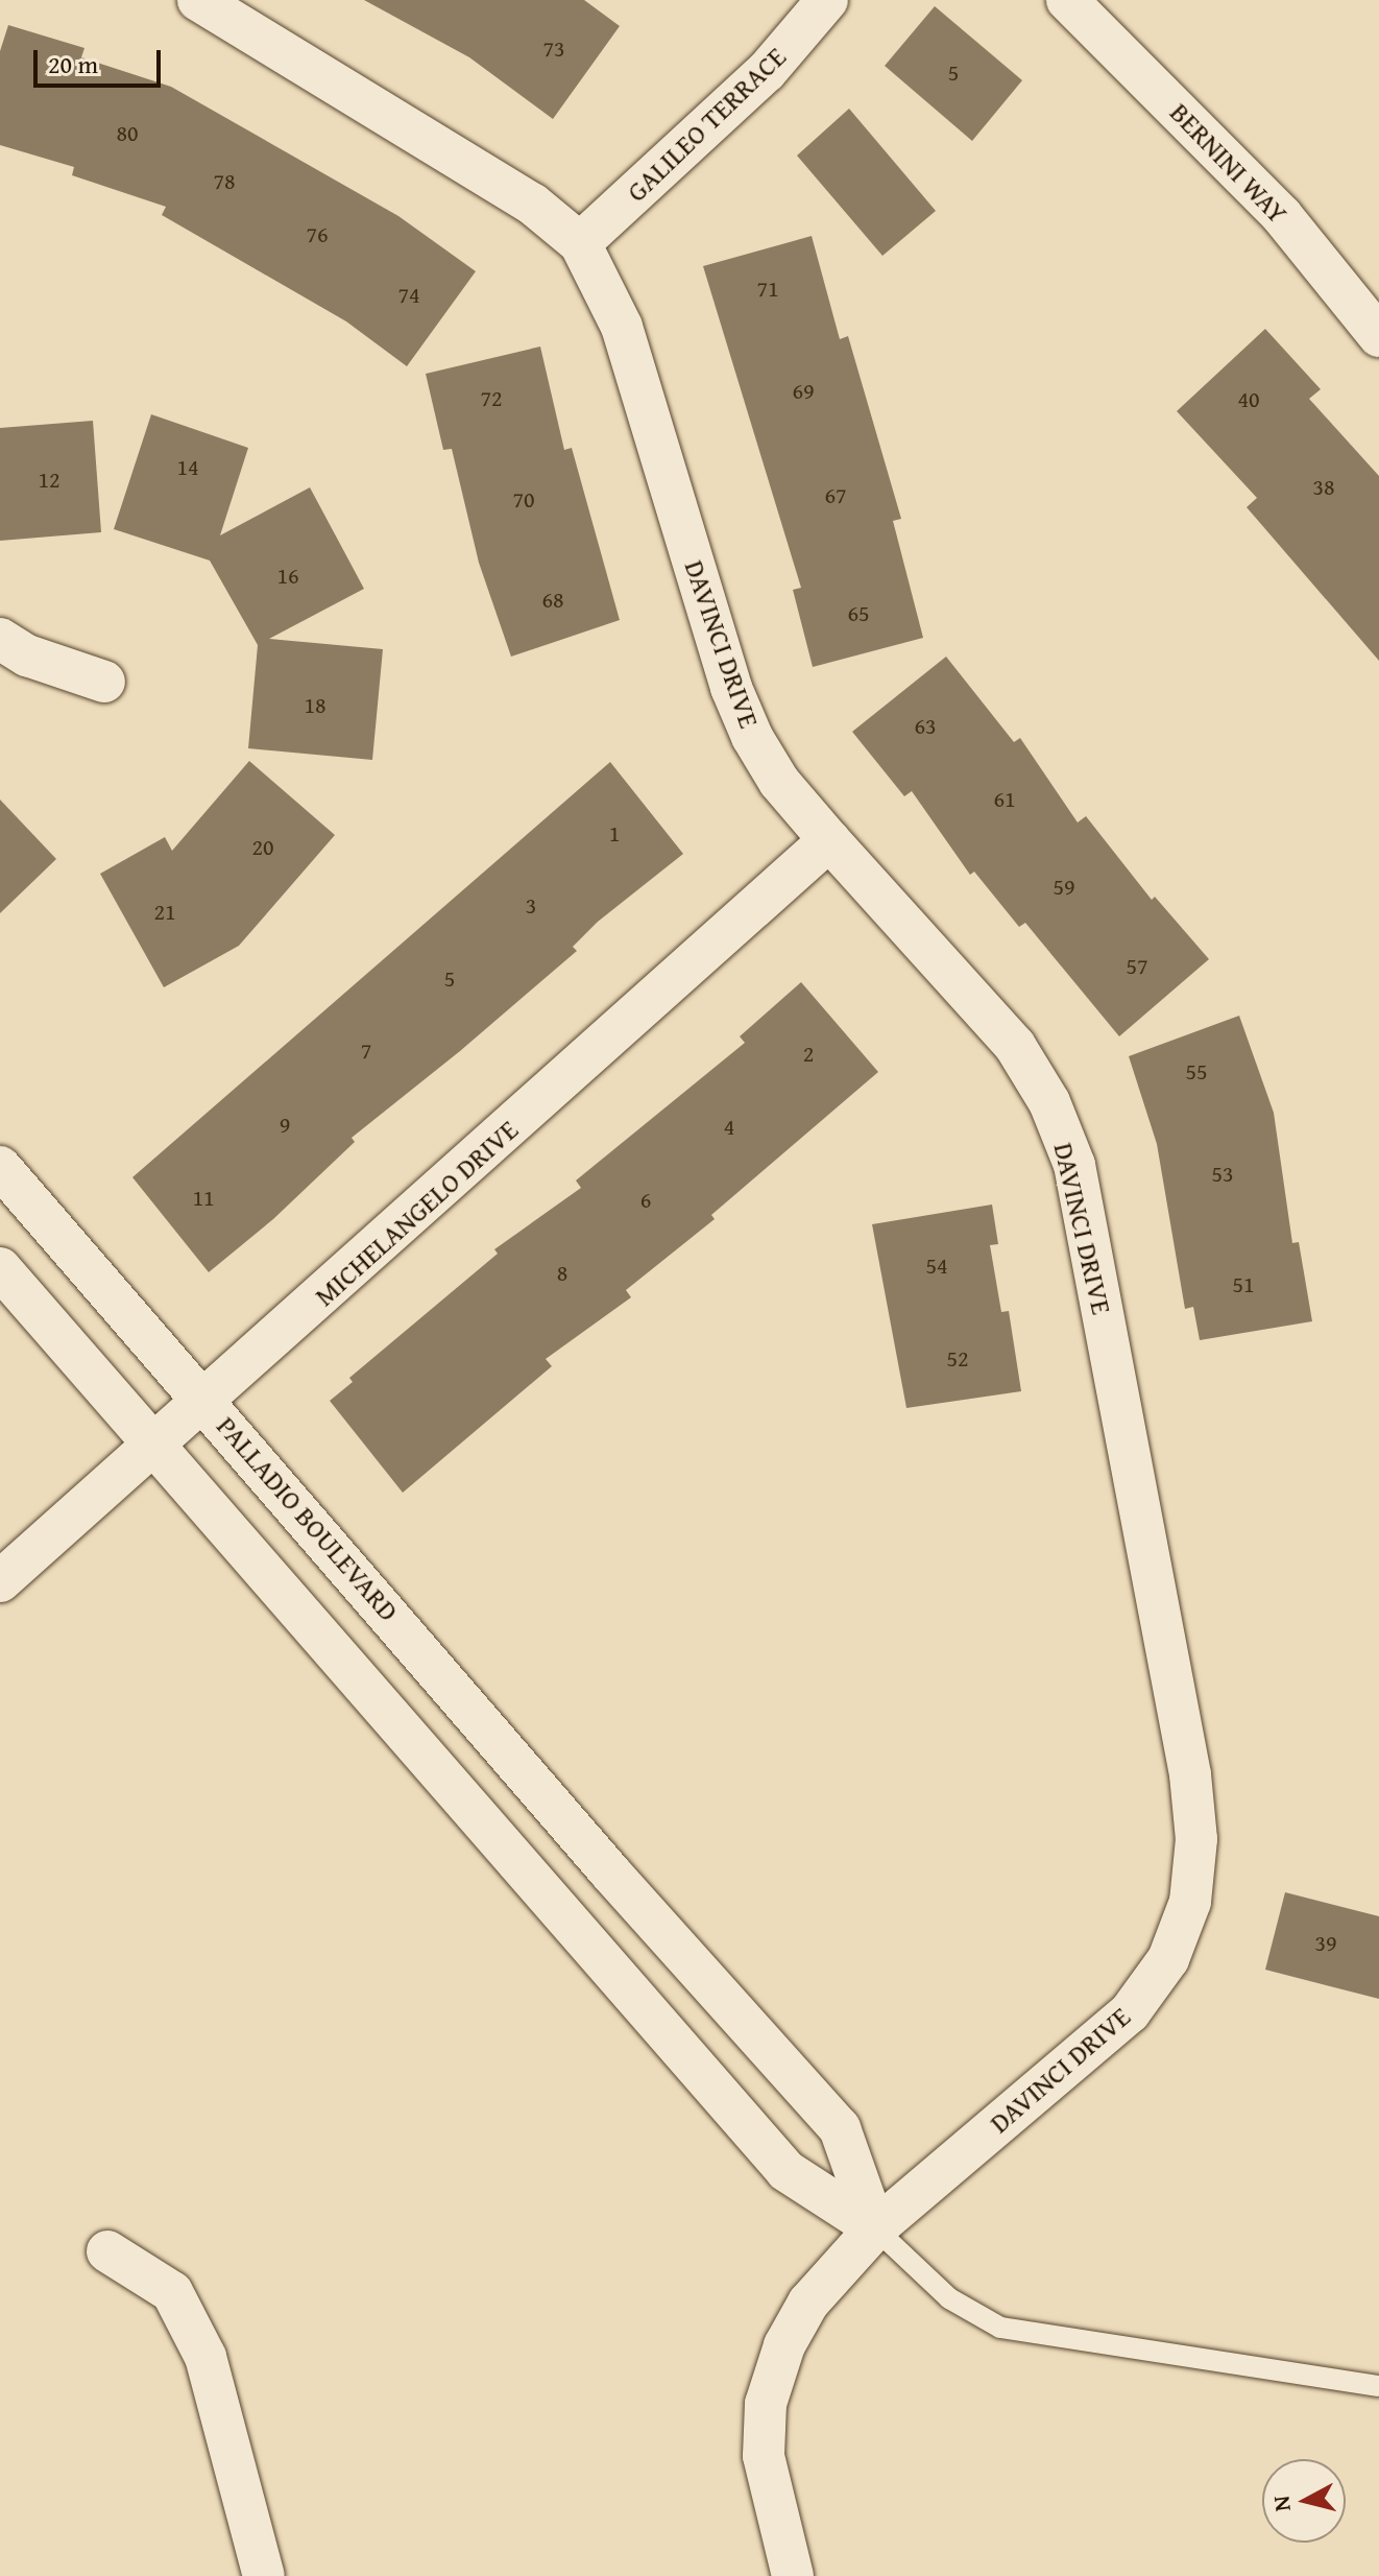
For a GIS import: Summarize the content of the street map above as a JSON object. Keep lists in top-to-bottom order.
{
  "streets": {
    "street": [
      "GALILEO TERRACE",
      "BERNINI WAY",
      "DAVINCI DRIVE",
      "MICHELANGELO DRIVE",
      "PALLADIO BOULEVARD"
    ]
  },
  "crossings": [
    ["GALILEO TERRACE", "DAVINCI DRIVE"],
    ["DAVINCI DRIVE", "MICHELANGELO DRIVE"],
    ["DAVINCI DRIVE", "PALLADIO BOULEVARD"],
    ["MICHELANGELO DRIVE", "PALLADIO BOULEVARD"]
  ],
  "house_numbers": [
    "73",
    "5",
    "80",
    "78",
    "76",
    "71",
    "74",
    "69",
    "72",
    "40",
    "14",
    "12",
    "38",
    "67",
    "70",
    "16",
    "68",
    "65",
    "18",
    "63",
    "61",
    "1",
    "20",
    "59",
    "3",
    "21",
    "57",
    "5",
    "7",
    "2",
    "55",
    "9",
    "4",
    "53",
    "11",
    "6",
    "54",
    "8",
    "51",
    "52",
    "39"
  ],
  "scale_bar": "20 m",
  "north": "left"
}
